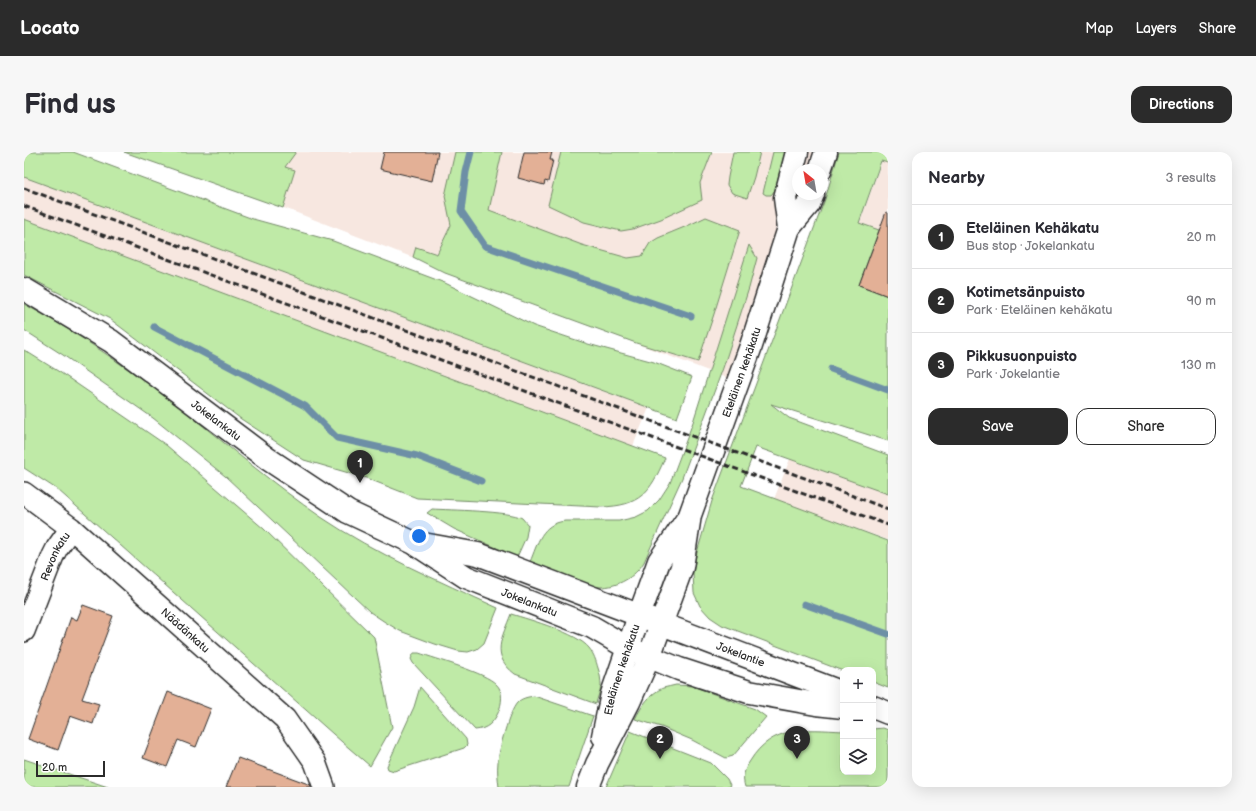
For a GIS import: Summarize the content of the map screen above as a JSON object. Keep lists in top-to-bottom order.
{
  "streets": {
    "street": [
      "Eteläinen kehäkatu",
      "Jokelankatu",
      "Revonkatu",
      "Näädänkatu",
      "Jokelantie"
    ]
  },
  "crossings": [
    ["Eteläinen kehäkatu", "Jokelankatu"],
    ["Eteläinen kehäkatu", "Jokelantie"],
    ["Jokelankatu", "Jokelantie"],
    ["Revonkatu", "Näädänkatu"]
  ],
  "scale_bar": "20 m",
  "north": "top left",
  "page": {
    "header": "Locato",
    "nav": ["Map", "Layers", "Share"],
    "buttons": [
      "Directions",
      ["Save", "Share"]
    ],
    "title": "Find us",
    "heading": ["Nearby", "3 results"],
    "list": [
      {
        "mark": "1",
        "name": "Eteläinen Kehäkatu",
        "note": "Bus stop · Jokelankatu",
        "value": "20 m"
      },
      {
        "mark": "2",
        "name": "Kotimetsänpuisto",
        "note": "Park · Eteläinen kehäkatu",
        "value": "90 m"
      },
      {
        "mark": "3",
        "name": "Pikkusuonpuisto",
        "note": "Park · Jokelantie",
        "value": "130 m"
      }
    ],
    "pins": ["1", "2", "3"],
    "map_buttons": ["+", "−"],
    "scale": "20 m"
  }
}
